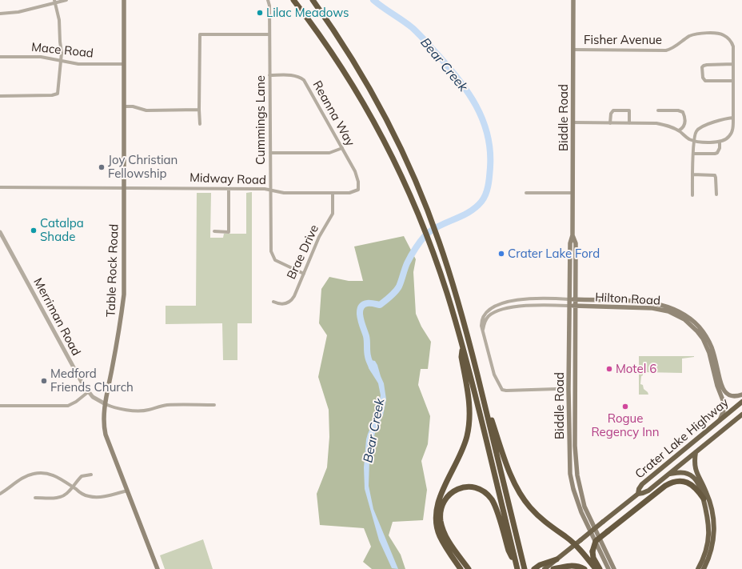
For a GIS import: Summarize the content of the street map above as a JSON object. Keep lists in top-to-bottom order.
{
  "streets": {
    "highway": ["Crater Lake Highway"],
    "main road": ["Biddle Road", "Table Rock Road", "Hilton Road"],
    "street": [
      "Fisher Avenue",
      "Mace Road",
      "Reanna Way",
      "Cummings Lane",
      "Midway Road",
      "Brae Drive",
      "Merriman Road"
    ]
  },
  "crossings": [
    ["Fisher Avenue", "Biddle Road"],
    ["Mace Road", "Table Rock Road"],
    ["Reanna Way", "Cummings Lane"],
    ["Reanna Way", "Midway Road"],
    ["Biddle Road", "Hilton Road"],
    ["Cummings Lane", "Midway Road"],
    ["Cummings Lane", "Brae Drive"],
    ["Midway Road", "Brae Drive"],
    ["Midway Road", "Table Rock Road"],
    ["Table Rock Road", "Merriman Road"],
    ["Hilton Road", "Crater Lake Highway"]
  ],
  "water": ["Bear Creek"],
  "places": [
    "Lilac Meadows",
    "Joy Christian Fellowship",
    "Catalpa Shade",
    "Crater Lake Ford",
    "Motel 6",
    "Medford Friends Church",
    "Rogue Regency Inn"
  ]
}
